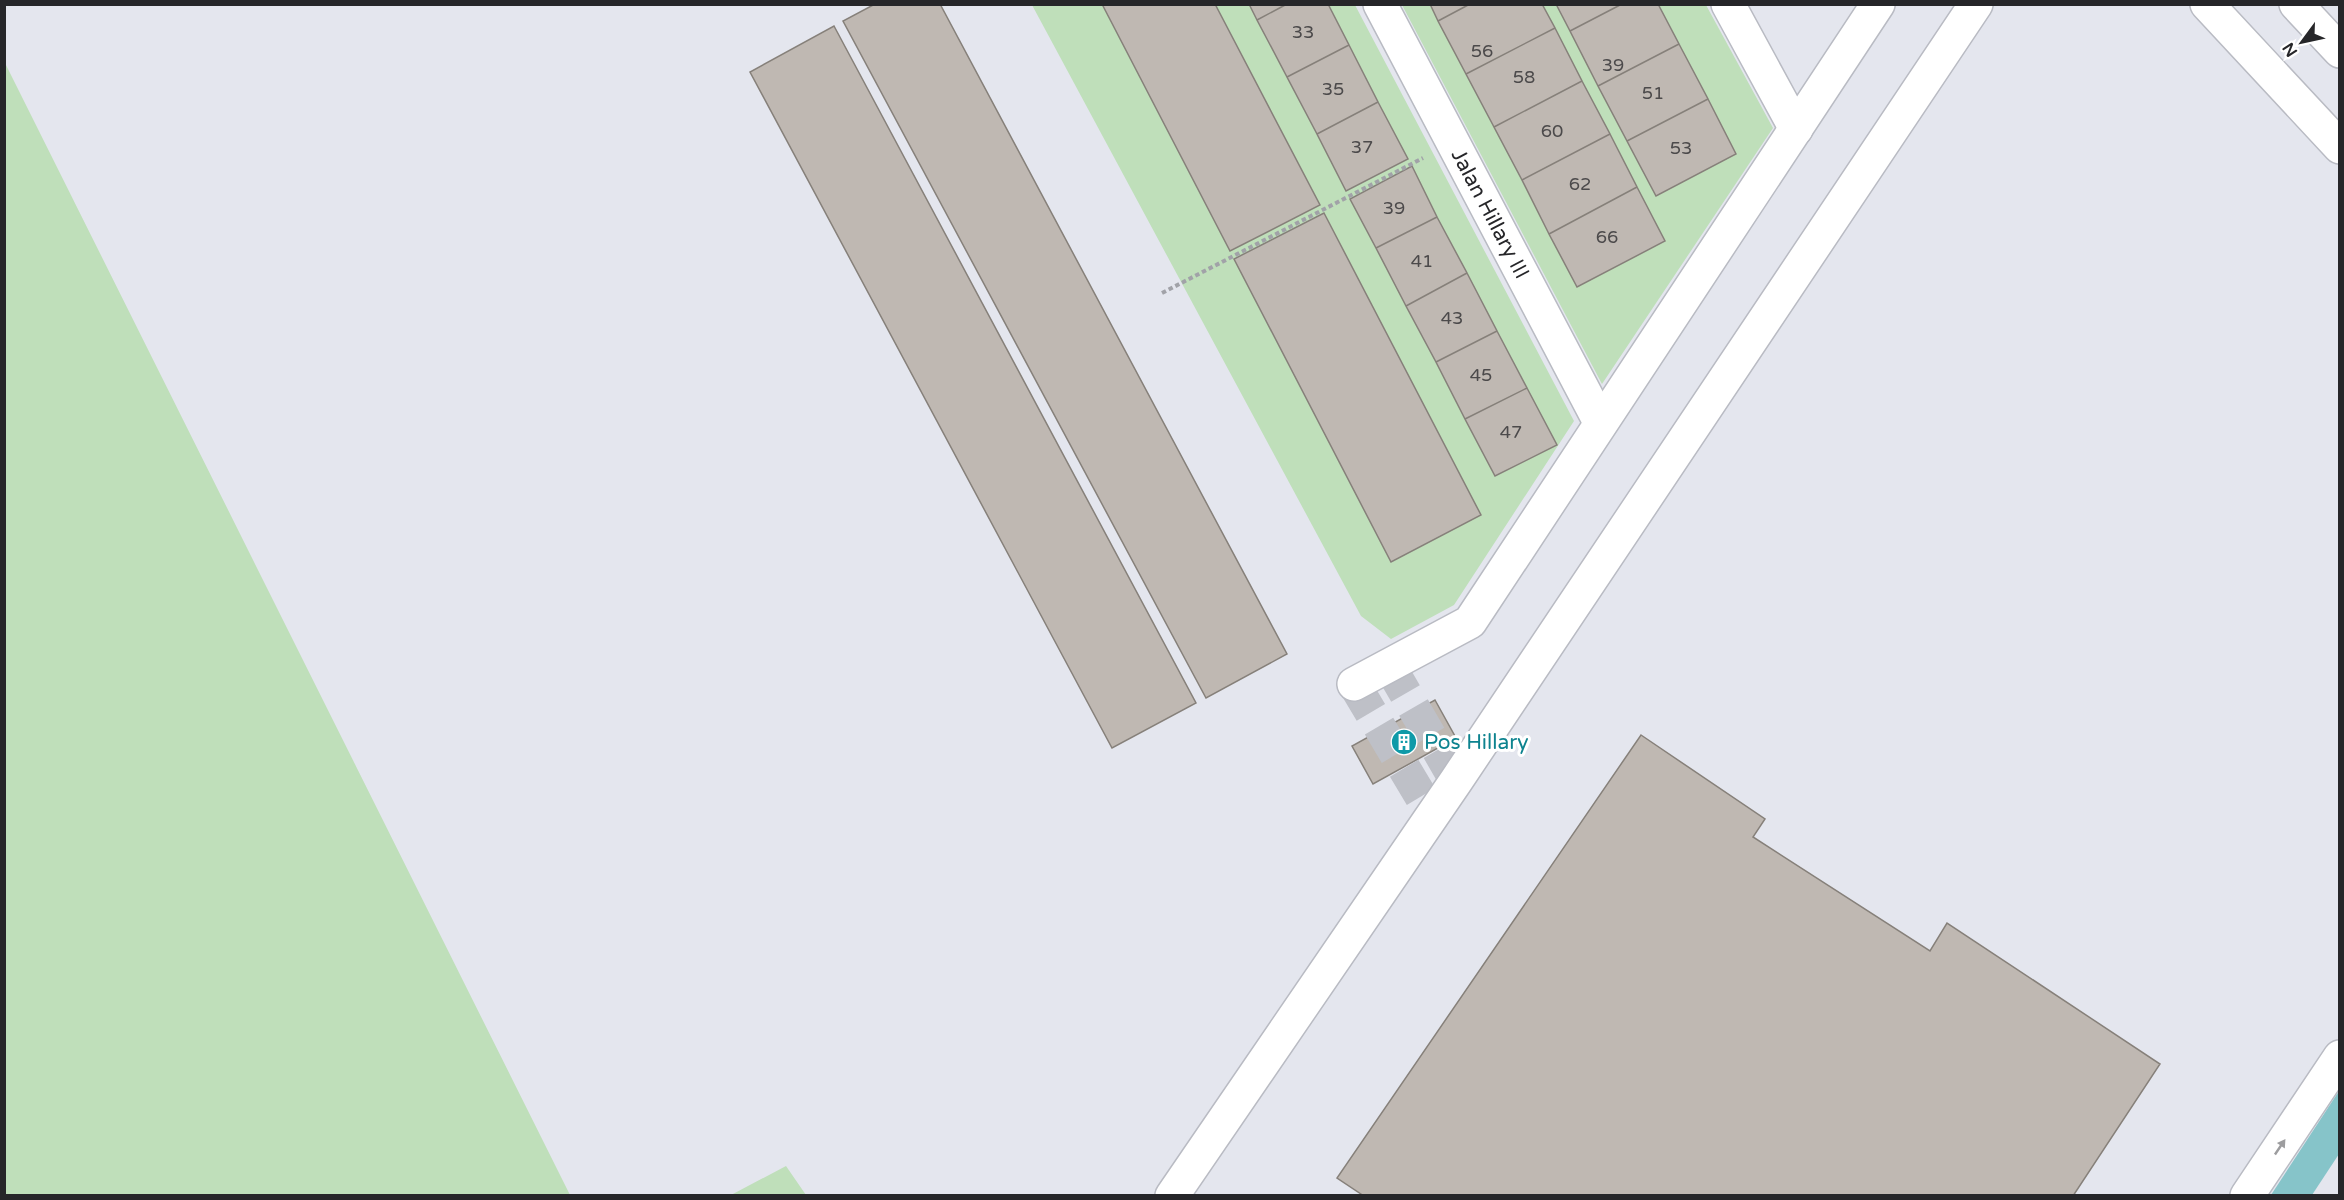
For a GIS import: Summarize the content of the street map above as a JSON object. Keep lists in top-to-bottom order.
{
  "streets": {
    "street": ["Jalan Hillary III"]
  },
  "places": {
    "building": ["Pos Hillary"]
  },
  "house_numbers": [
    "33",
    "56",
    "39",
    "58",
    "35",
    "51",
    "60",
    "37",
    "53",
    "62",
    "39",
    "66",
    "41",
    "43",
    "45",
    "47"
  ],
  "north": "bottom left"
}
